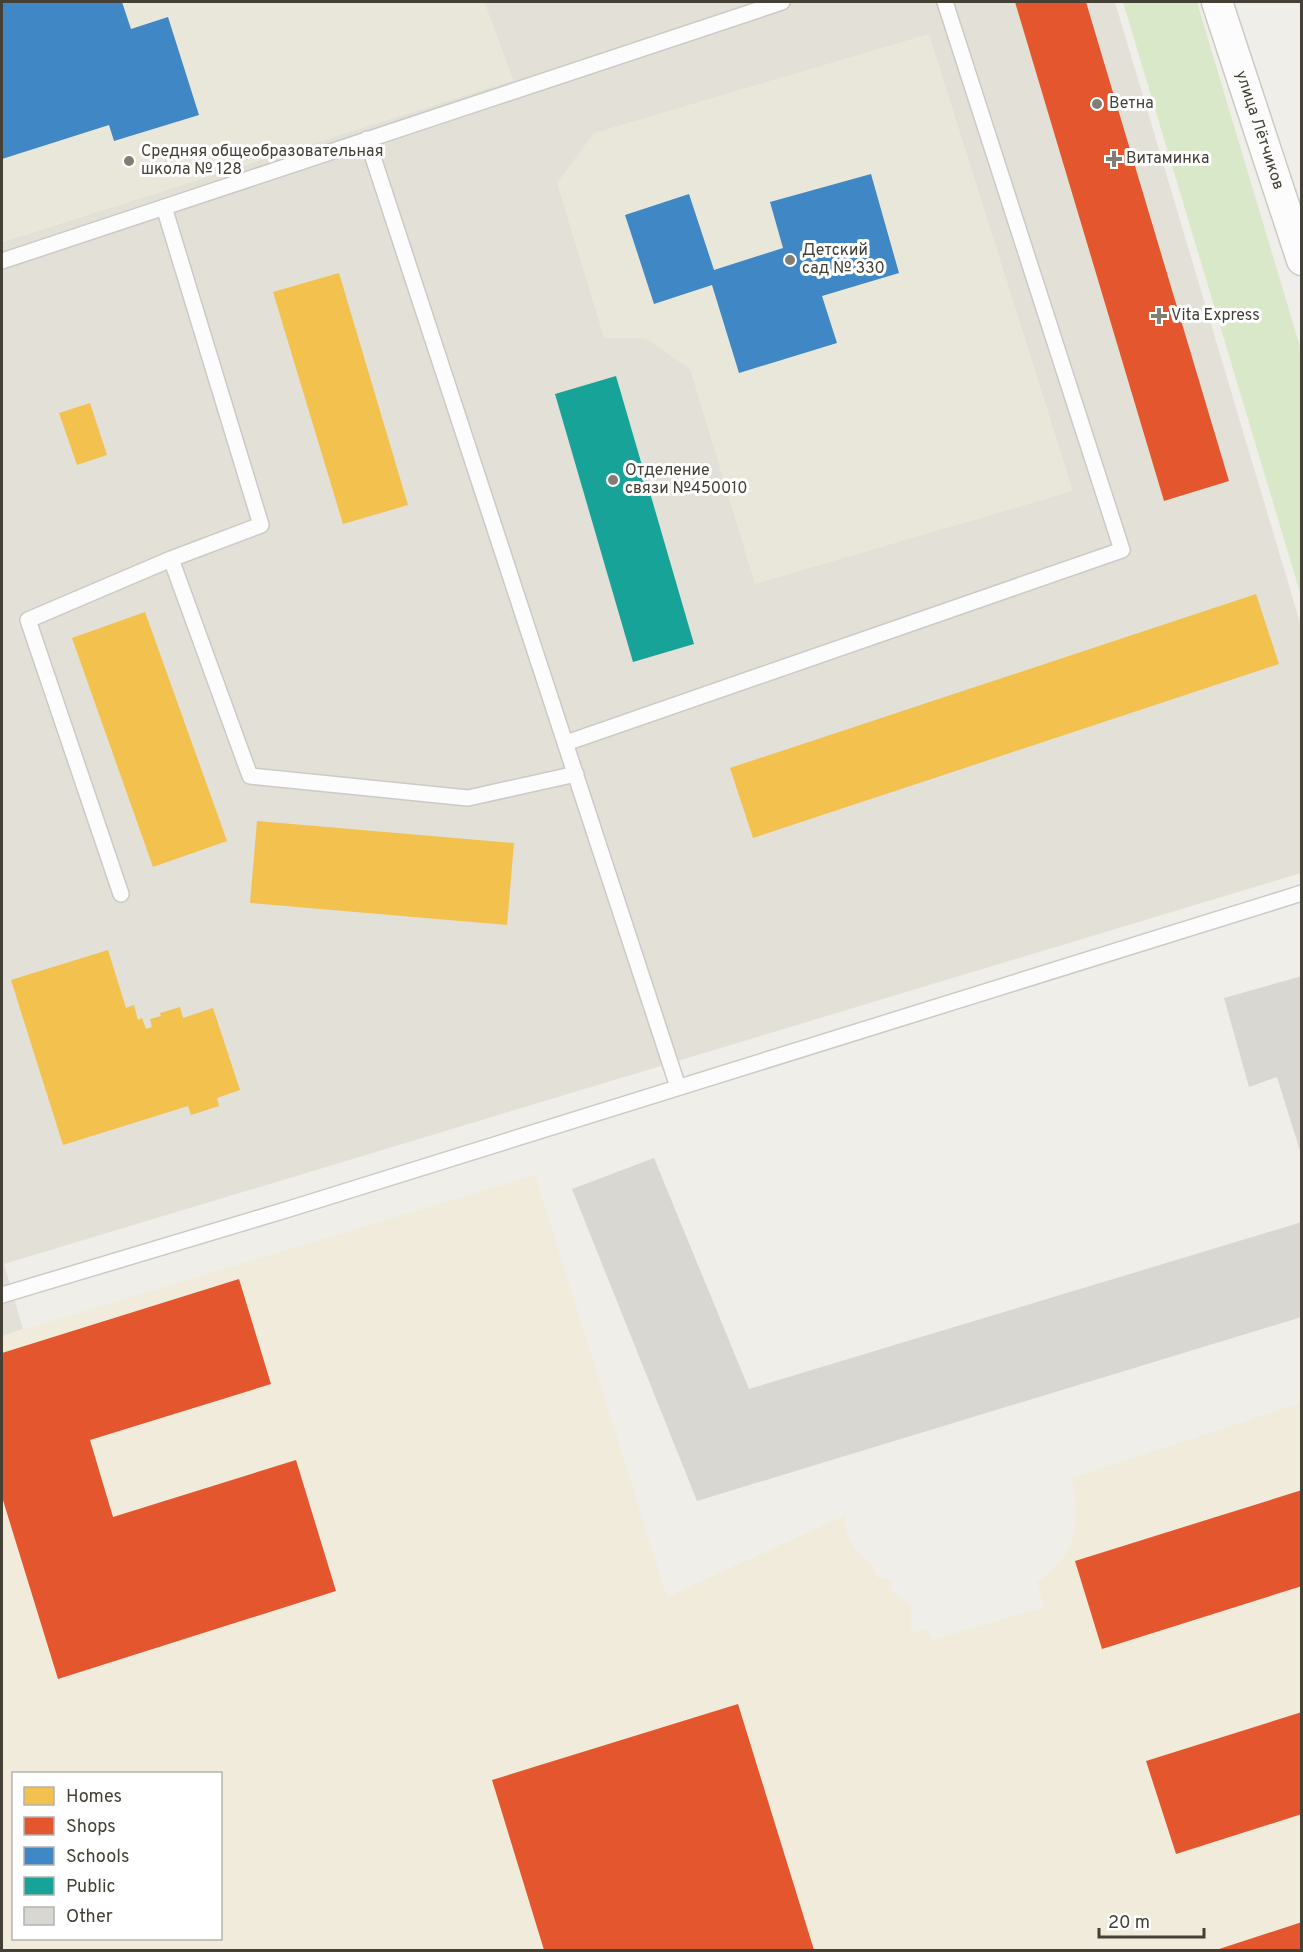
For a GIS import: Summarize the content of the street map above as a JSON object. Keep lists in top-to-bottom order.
{
  "streets": {
    "street": ["улица Лётчиков"]
  },
  "places": {
    "other": [
      "Ветна",
      "Средняя общеобразовательная школа № 128",
      "Детский сад № 330",
      "Отделение связи №450010"
    ],
    "health": ["Витаминка", "Vita Express"]
  },
  "legend": [
    "Homes",
    "Shops",
    "Schools",
    "Public",
    "Other"
  ],
  "scale_bar": "20 m"
}
